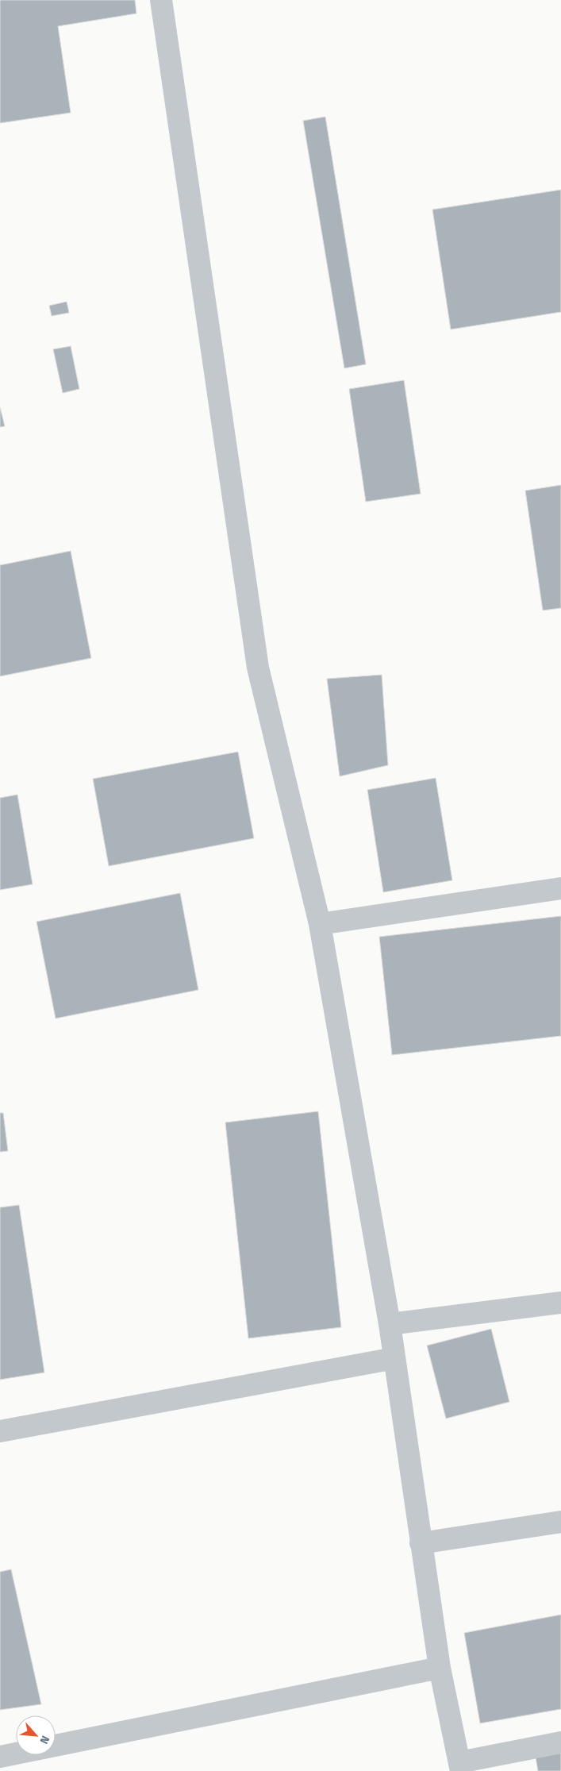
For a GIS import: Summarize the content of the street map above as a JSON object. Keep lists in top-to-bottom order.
{
  "north": "bottom right"
}
